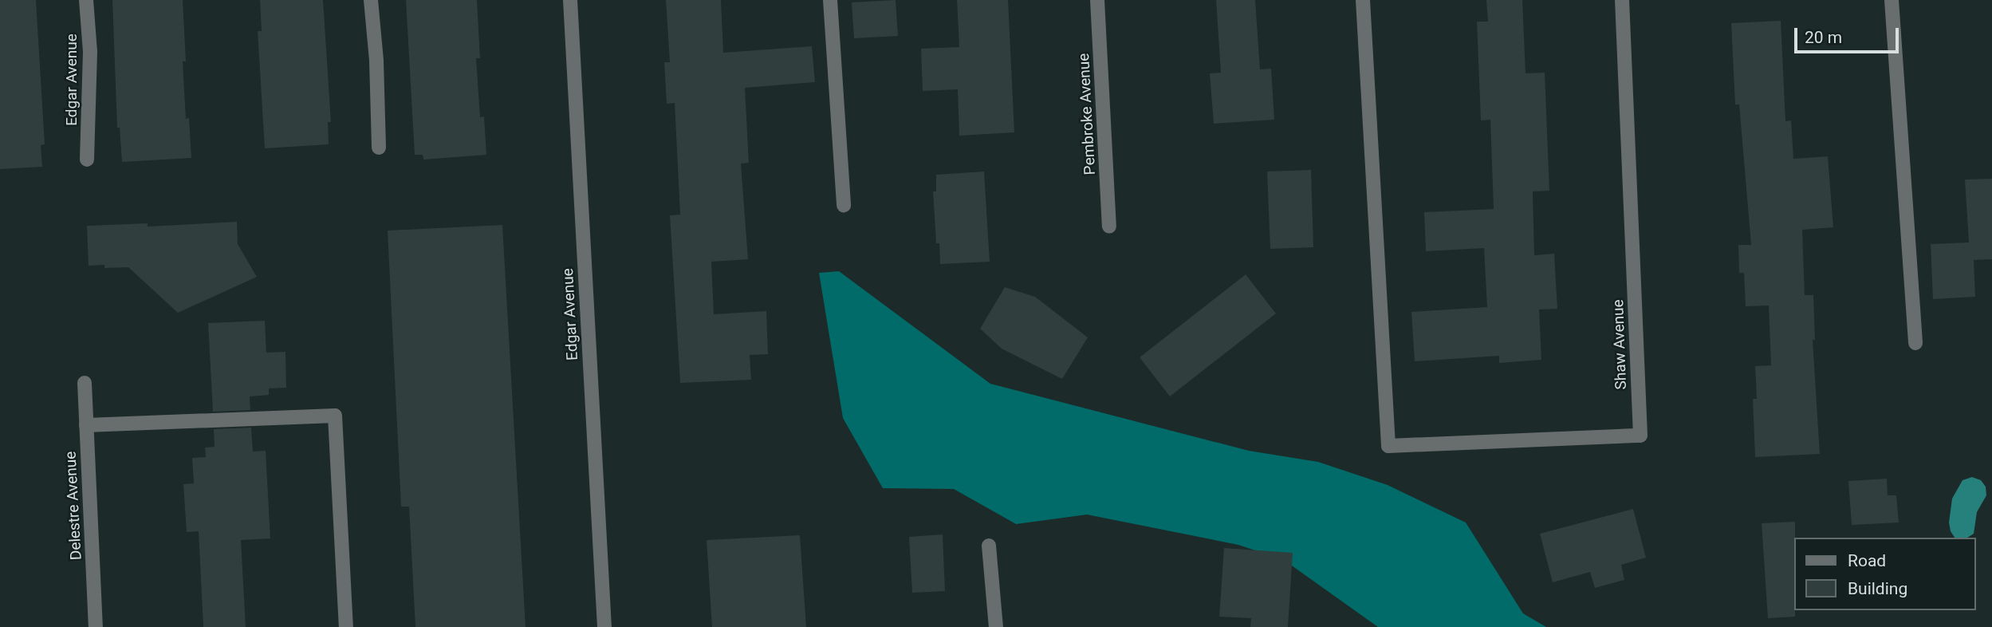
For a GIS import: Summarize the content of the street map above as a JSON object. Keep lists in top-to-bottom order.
{
  "streets": {
    "street": [
      "Edgar Avenue",
      "Pembroke Avenue",
      "Shaw Avenue",
      "Delestre Avenue"
    ]
  },
  "legend": ["Road", "Building"],
  "scale_bar": "20 m"
}
